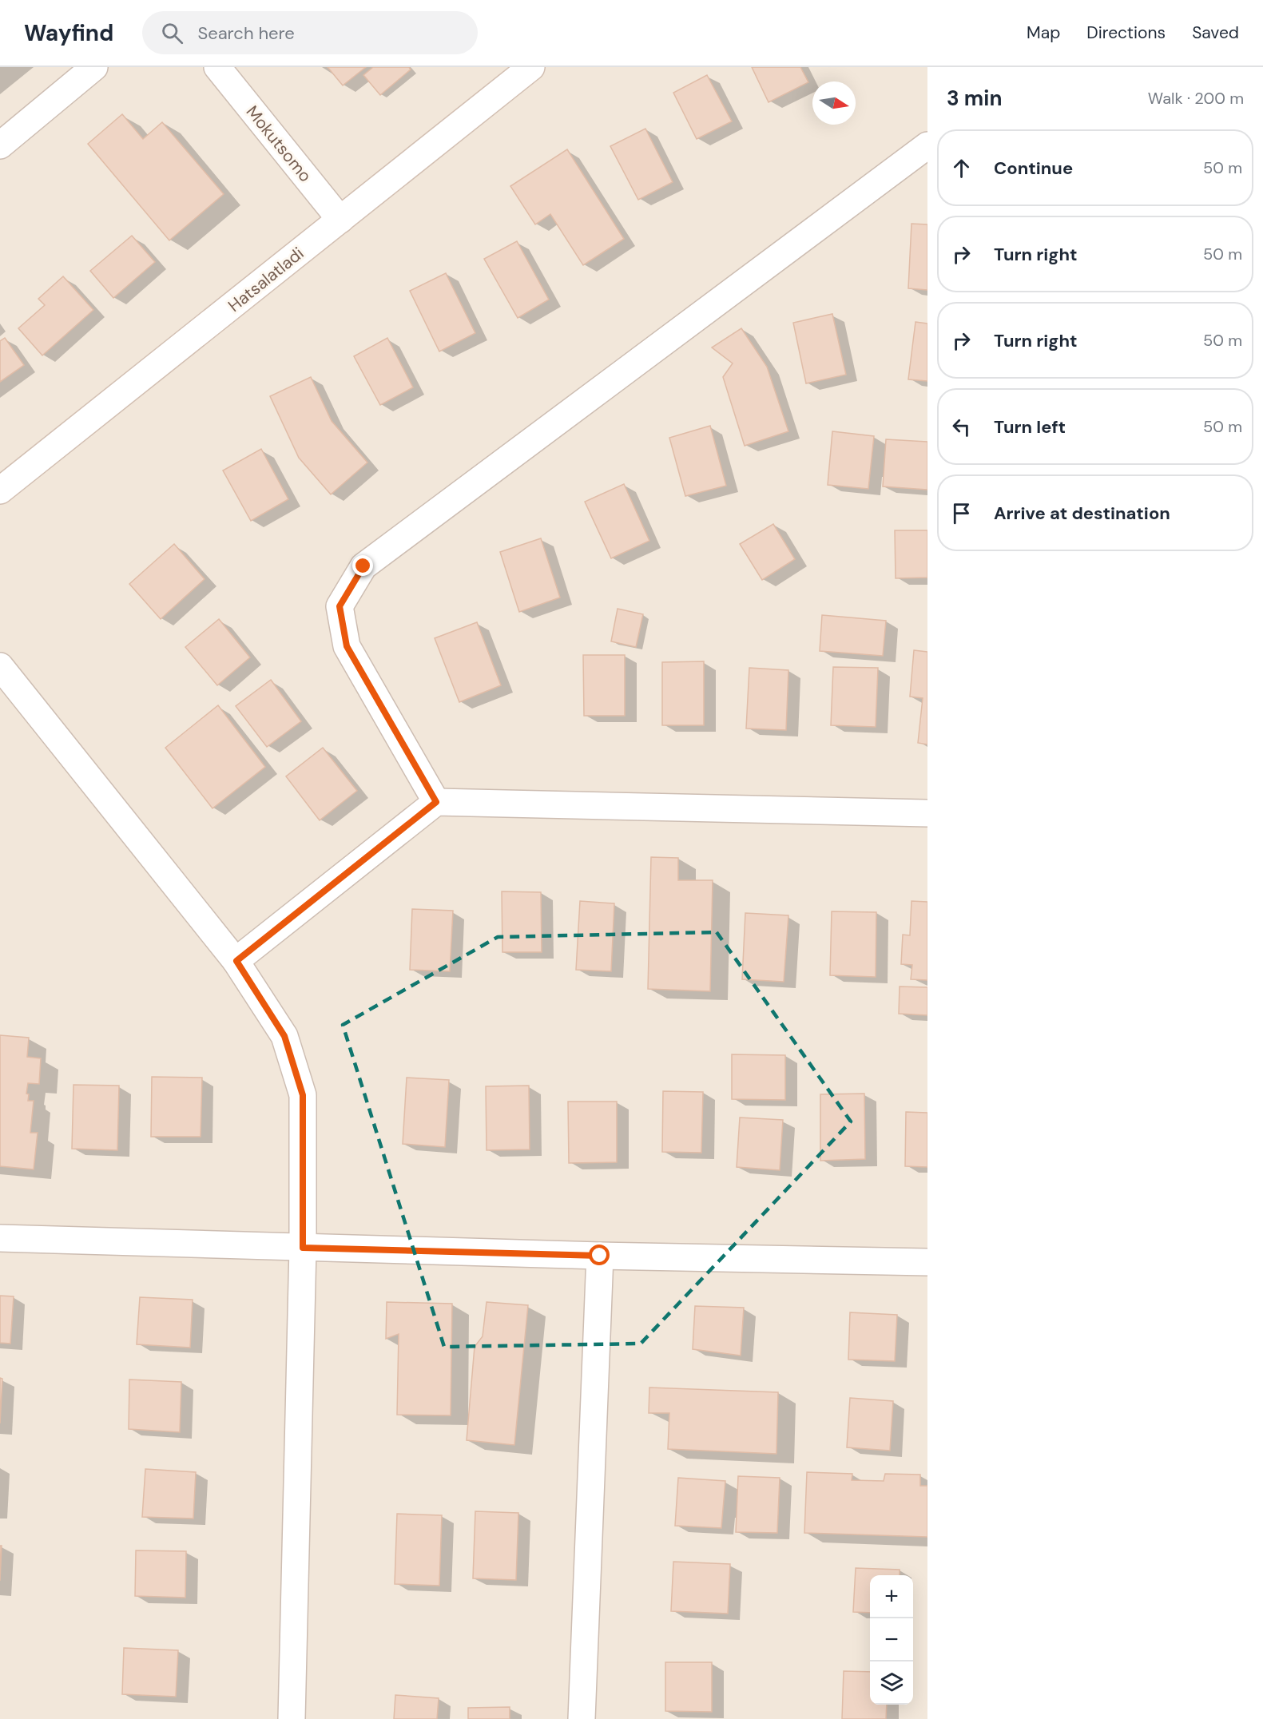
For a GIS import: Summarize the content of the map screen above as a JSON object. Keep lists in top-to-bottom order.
{
  "streets": {
    "street": ["Mokutsomo", "Hatsalatladi"]
  },
  "crossings": [
    ["Mokutsomo", "Hatsalatladi"]
  ],
  "north": "right",
  "page": {
    "header": "Wayfind",
    "search": "Search here",
    "nav": ["Map", "Directions", "Saved"],
    "heading": ["3 min", "Walk · 200 m"],
    "list": [
      ["Continue", "50 m"],
      ["Turn right", "50 m"],
      ["Turn right", "50 m"],
      ["Turn left", "50 m"],
      "Arrive at destination"
    ],
    "map_buttons": ["+", "−"]
  }
}
